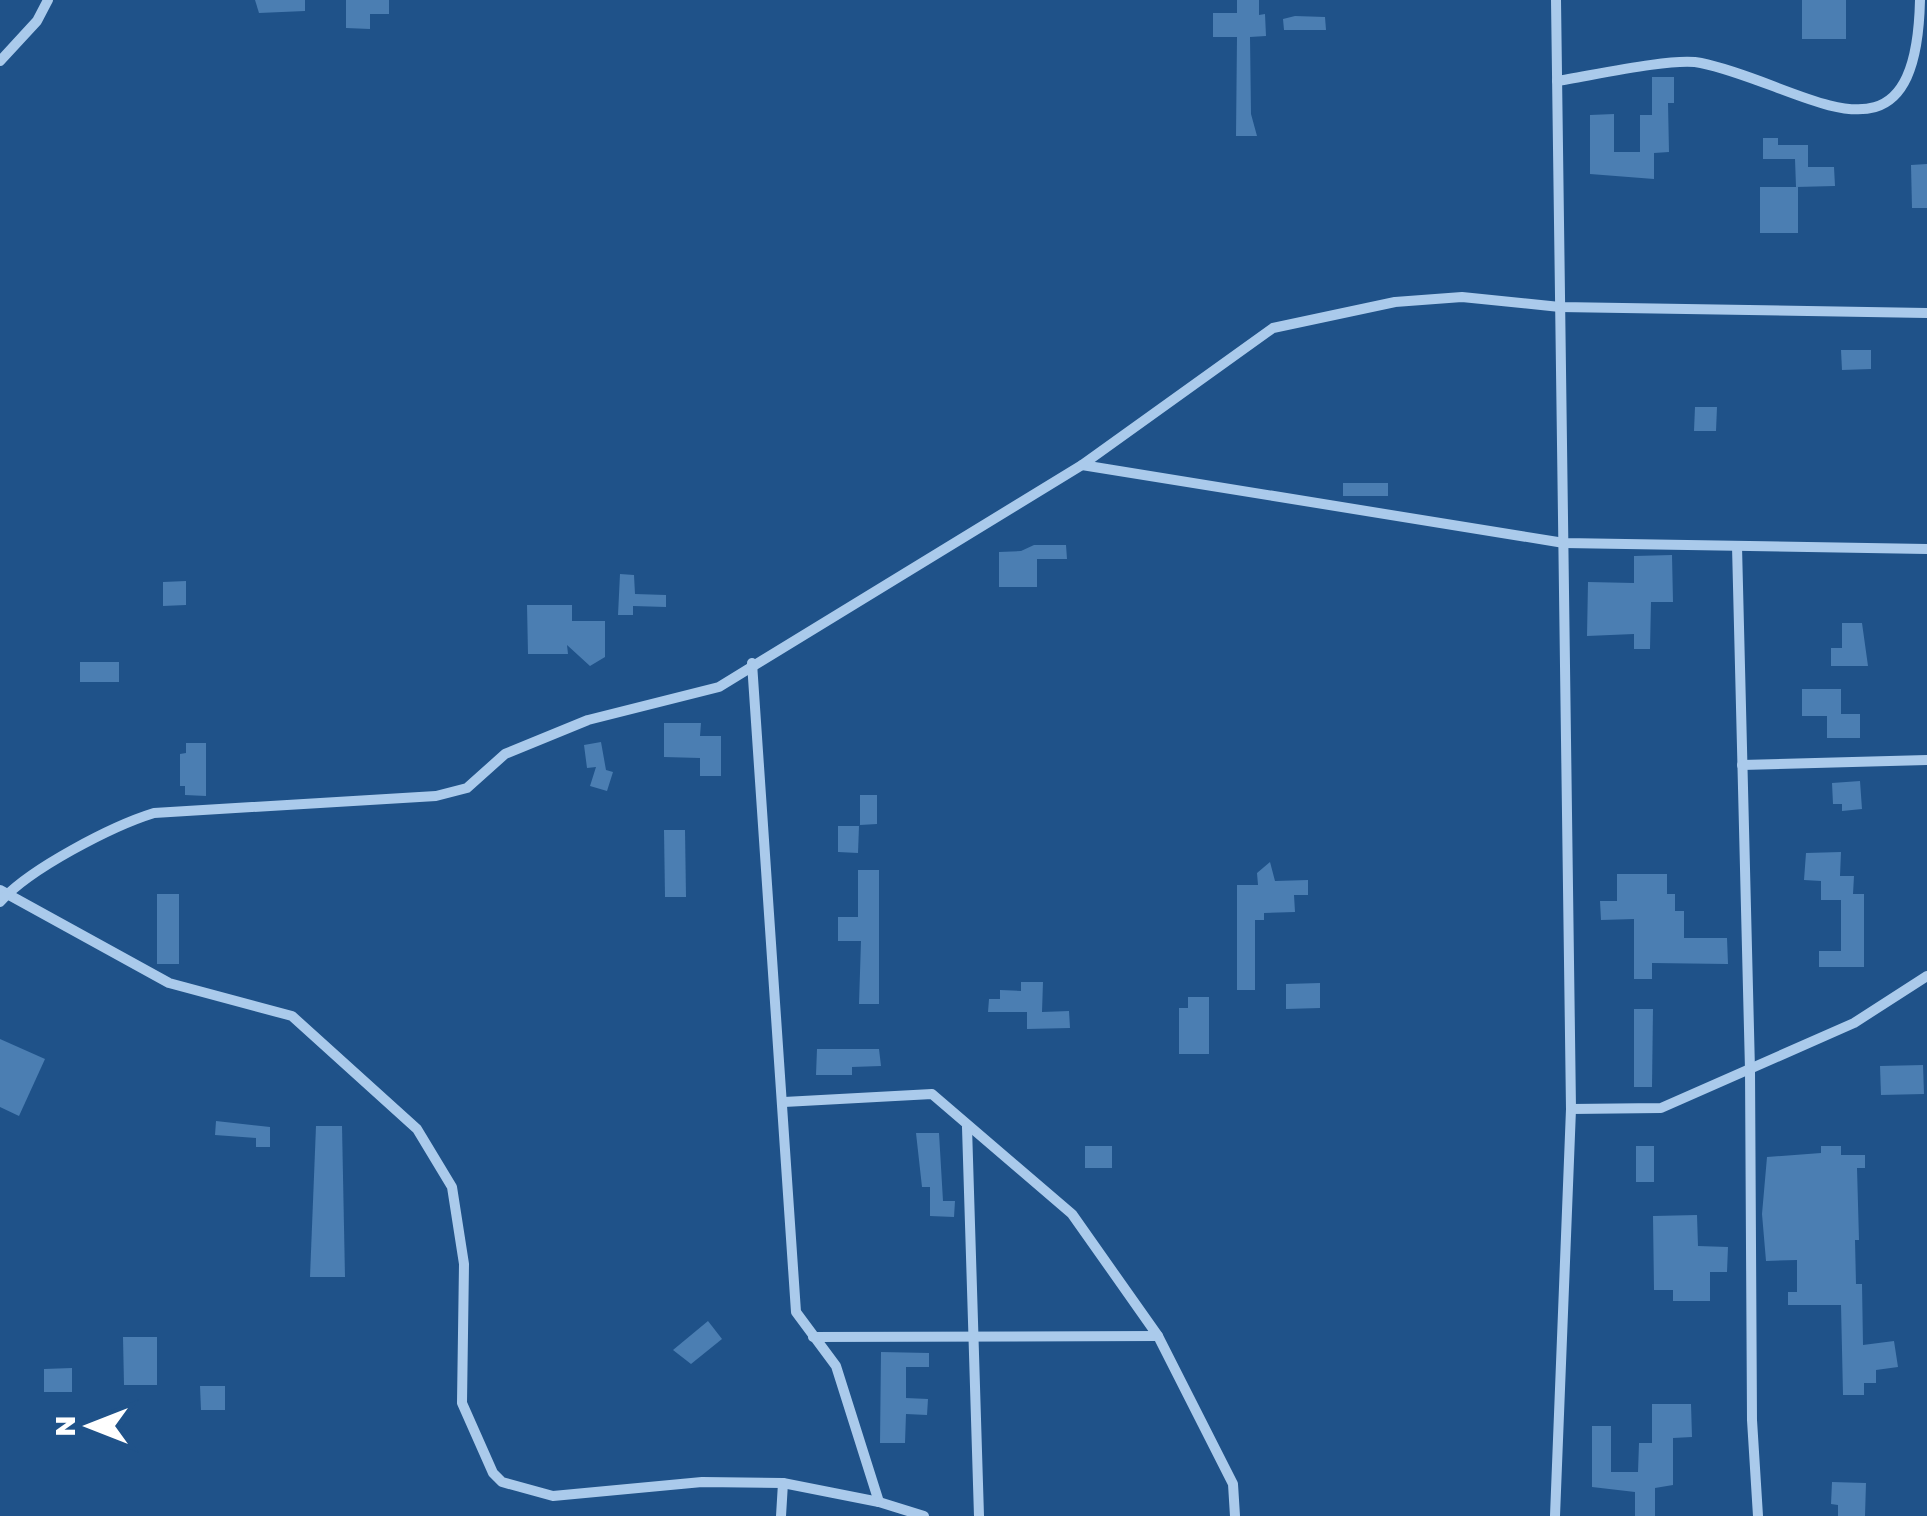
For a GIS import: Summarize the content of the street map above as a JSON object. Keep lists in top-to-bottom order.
{
  "north": "left"
}
